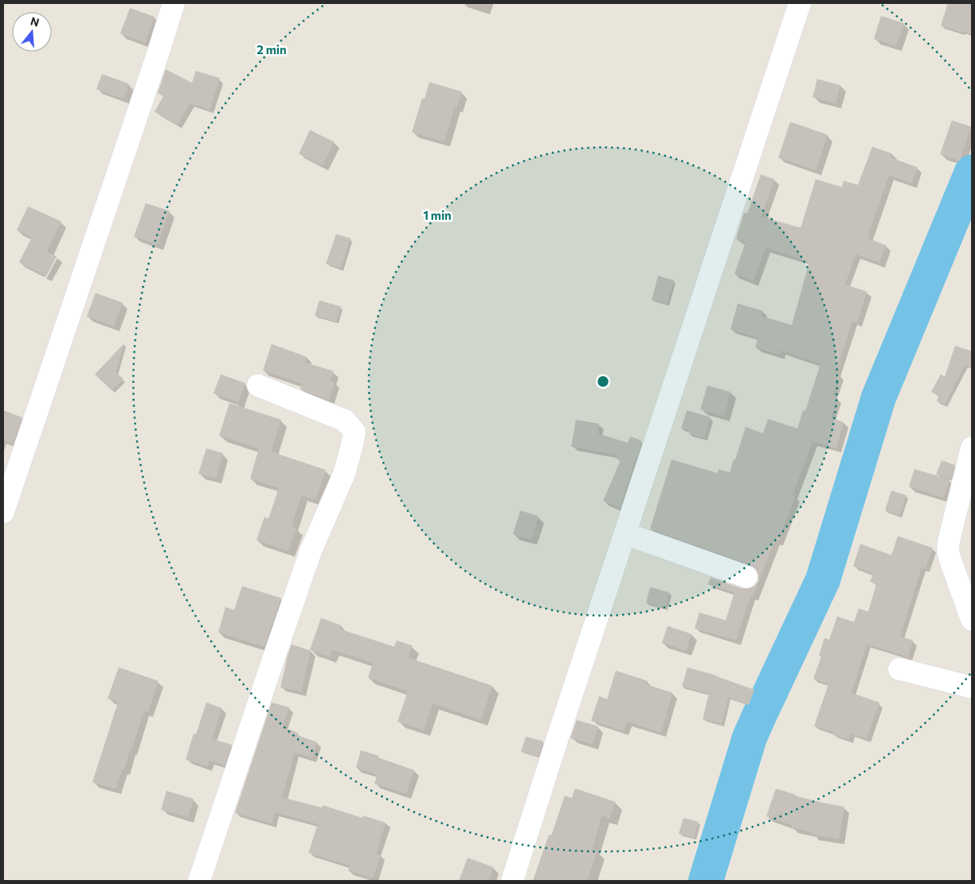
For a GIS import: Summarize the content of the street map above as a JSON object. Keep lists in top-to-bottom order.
{
  "north": "top",
  "rings": ["2 min", "1 min"]
}
